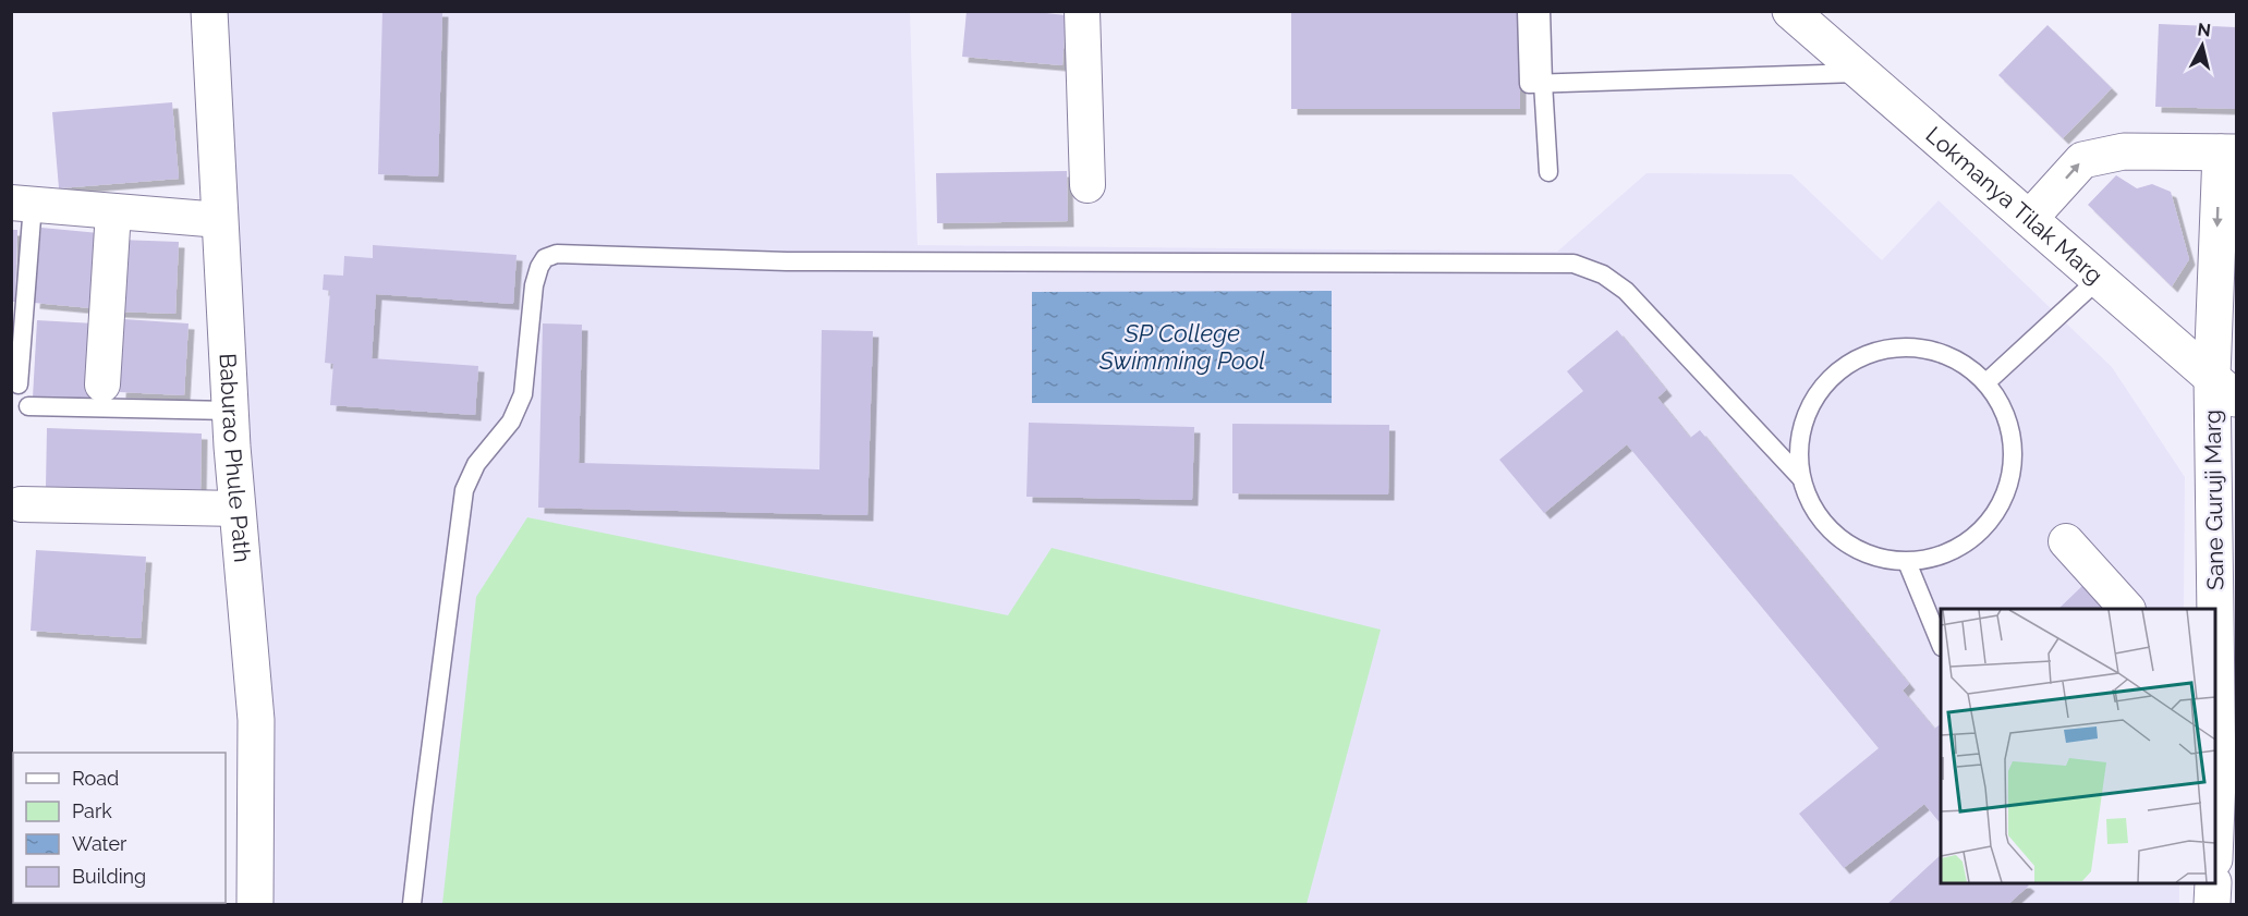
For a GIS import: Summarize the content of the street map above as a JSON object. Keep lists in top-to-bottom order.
{
  "streets": {
    "street": ["Lokmanya Tilak Marg", "Baburao Phule Path", "Sane Guruji Marg"]
  },
  "crossings": [
    ["Lokmanya Tilak Marg", "Sane Guruji Marg"]
  ],
  "water": ["SP College Swimming Pool"],
  "legend": [
    "Road",
    "Park",
    "Water",
    "Building"
  ],
  "north": "top"
}
